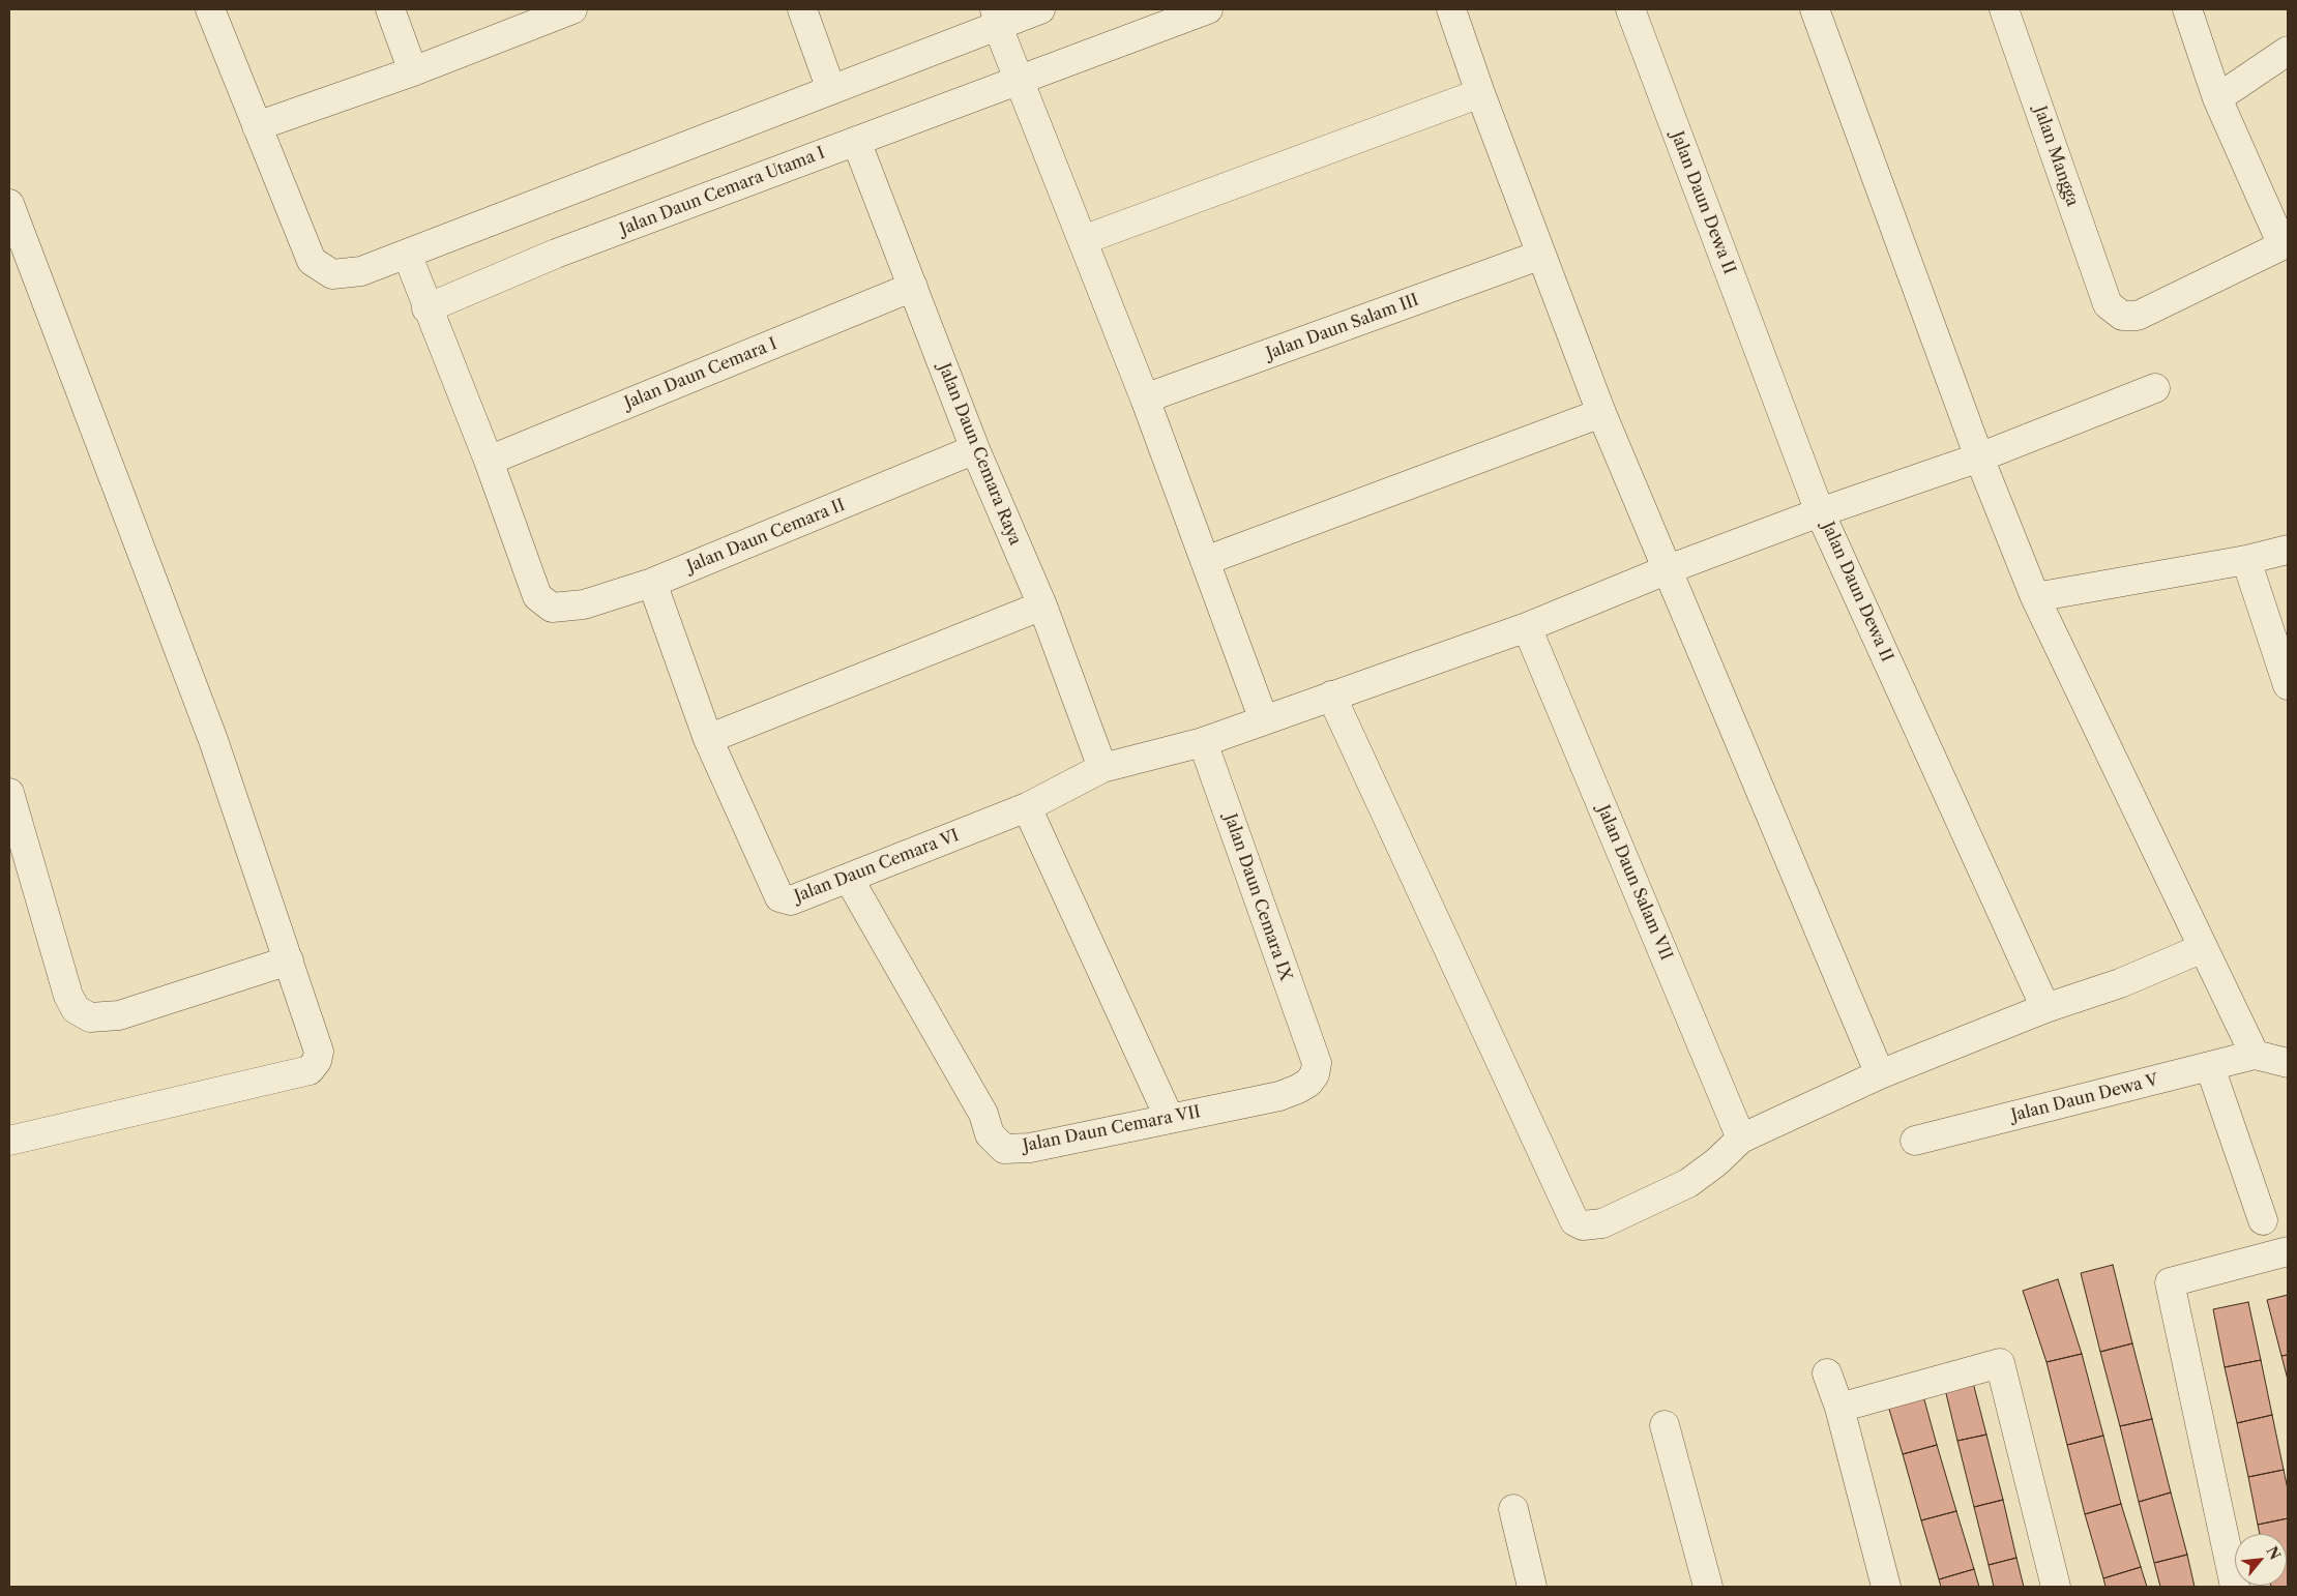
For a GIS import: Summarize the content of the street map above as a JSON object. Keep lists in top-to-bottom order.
{
  "streets": {
    "street": [
      "Jalan Mangga",
      "Jalan Daun Cemara Utama I",
      "Jalan Daun Dewa II",
      "Jalan Daun Salam III",
      "Jalan Daun Cemara I",
      "Jalan Daun Cemara Raya",
      "Jalan Daun Cemara II",
      "Jalan Daun Cemara VI",
      "Jalan Daun Salam VII",
      "Jalan Daun Cemara IX",
      "Jalan Daun Dewa V",
      "Jalan Daun Cemara VII"
    ]
  },
  "crossings": [
    ["Jalan Daun Cemara Utama I", "Jalan Daun Cemara Raya"],
    ["Jalan Daun Dewa II", "Jalan Daun Cemara VI"],
    ["Jalan Daun Cemara I", "Jalan Daun Cemara Raya"],
    ["Jalan Daun Cemara I", "Jalan Daun Cemara II"],
    ["Jalan Daun Cemara Raya", "Jalan Daun Cemara II"],
    ["Jalan Daun Cemara Raya", "Jalan Daun Cemara VI"],
    ["Jalan Daun Cemara II", "Jalan Daun Cemara VI"],
    ["Jalan Daun Cemara VI", "Jalan Daun Salam VII"],
    ["Jalan Daun Cemara VI", "Jalan Daun Cemara IX"],
    ["Jalan Daun Cemara VI", "Jalan Daun Cemara VII"],
    ["Jalan Daun Cemara IX", "Jalan Daun Cemara VII"]
  ],
  "north": "top right"
}
